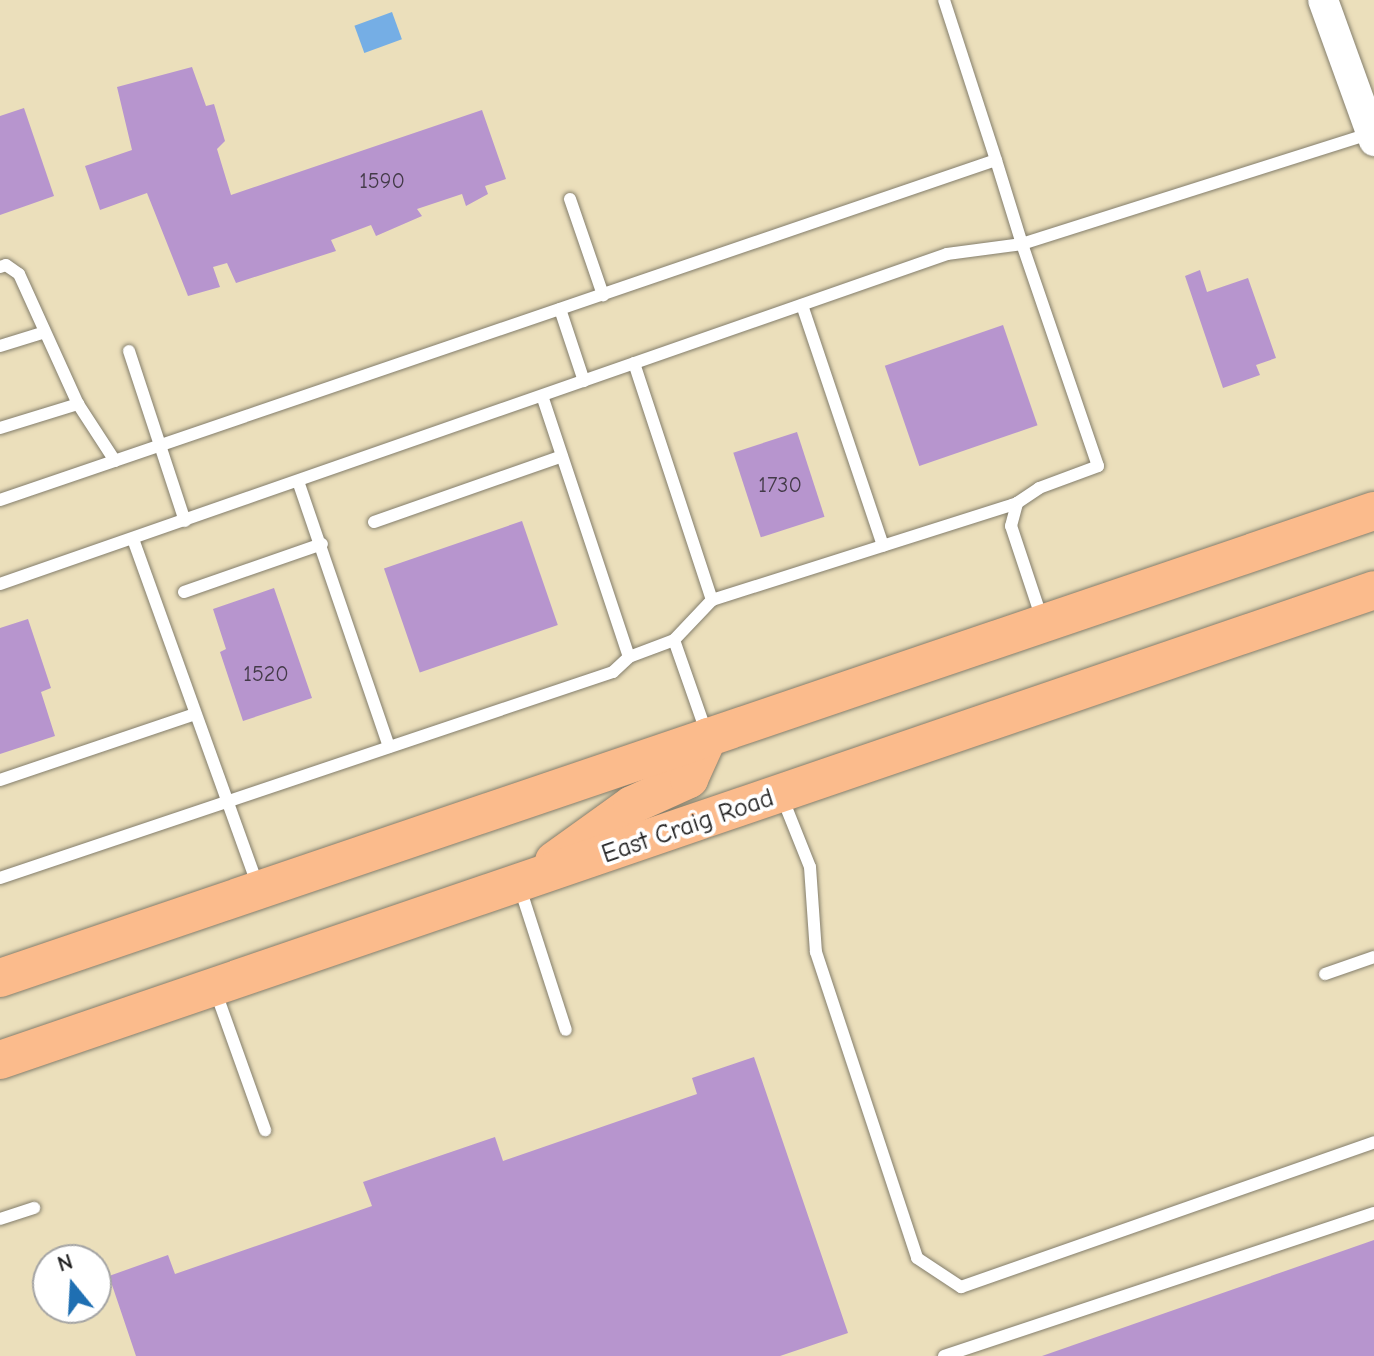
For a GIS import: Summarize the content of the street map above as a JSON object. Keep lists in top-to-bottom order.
{
  "streets": {
    "main road": ["East Craig Road"]
  },
  "house_numbers": ["1590", "1730", "1520"],
  "north": "top"
}
